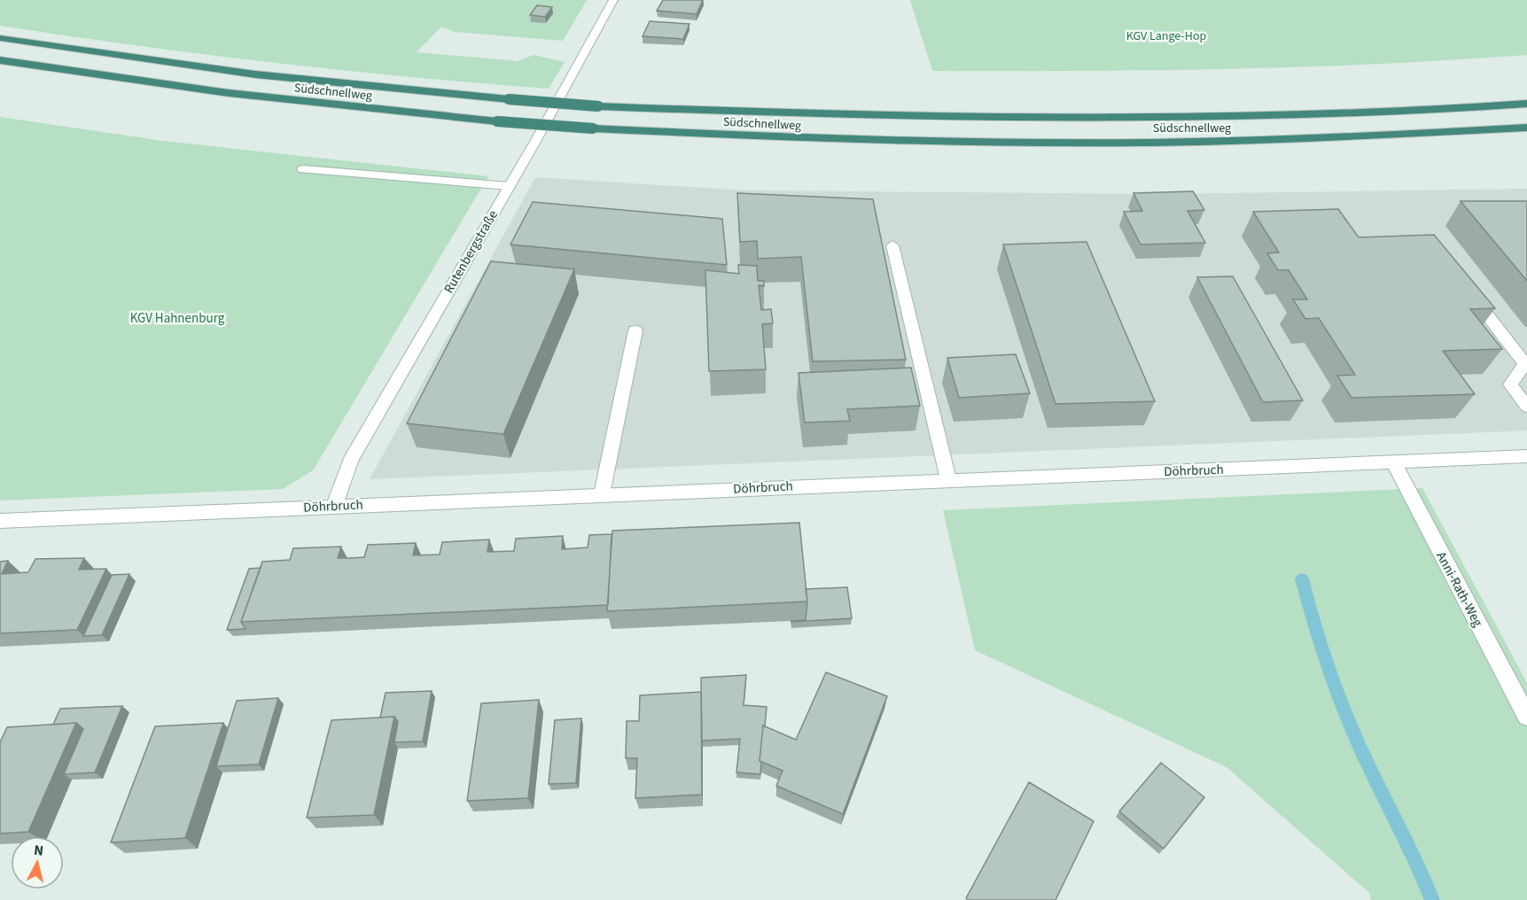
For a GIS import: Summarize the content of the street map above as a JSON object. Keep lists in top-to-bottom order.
{
  "streets": {
    "highway": ["Südschnellweg"],
    "street": ["Rutenbergstraße", "Döhrbruch", "Anni-Rath-Weg"]
  },
  "crossings": [
    ["Rutenbergstraße", "Döhrbruch"],
    ["Döhrbruch", "Anni-Rath-Weg"]
  ],
  "parks": ["KGV Lange-Hop", "KGV Hahnenburg"],
  "north": "top"
}
